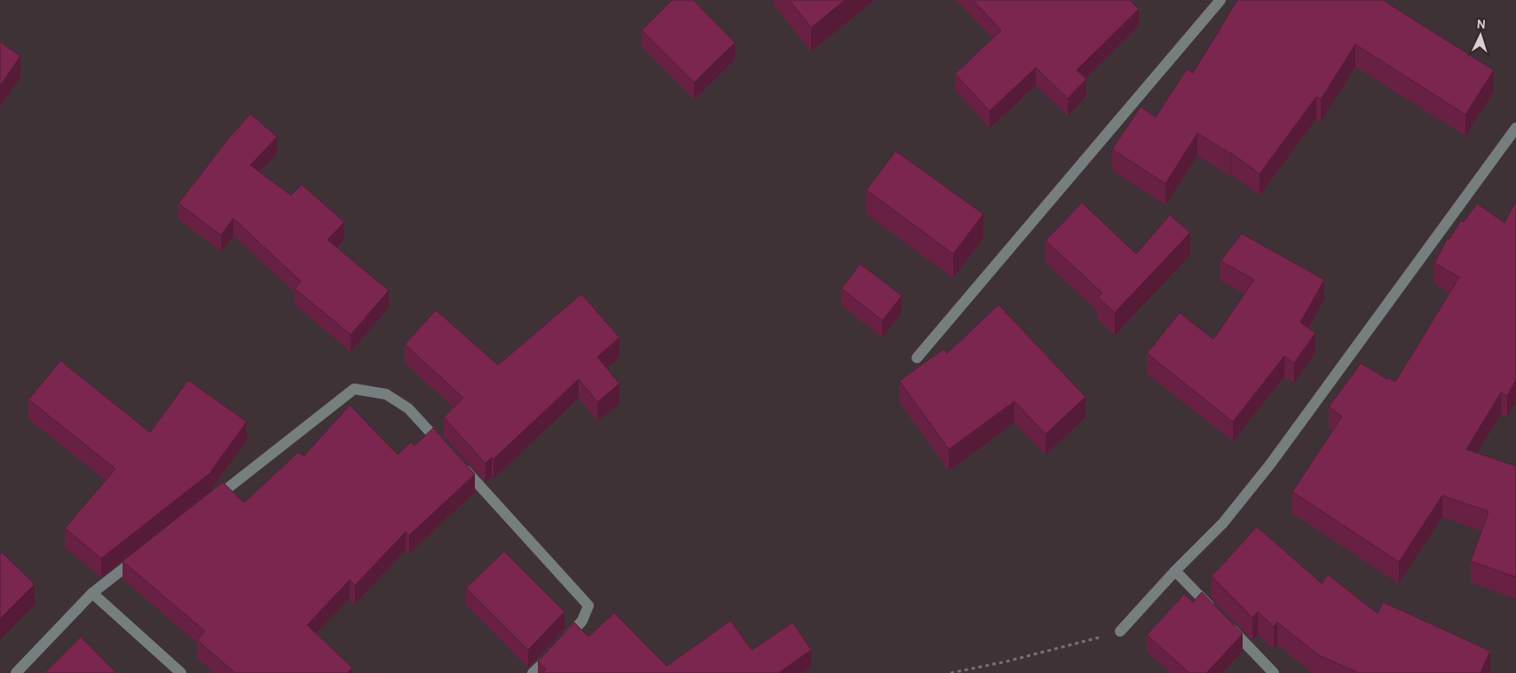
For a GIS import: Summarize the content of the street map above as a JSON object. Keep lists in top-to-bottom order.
{
  "north": "top"
}
